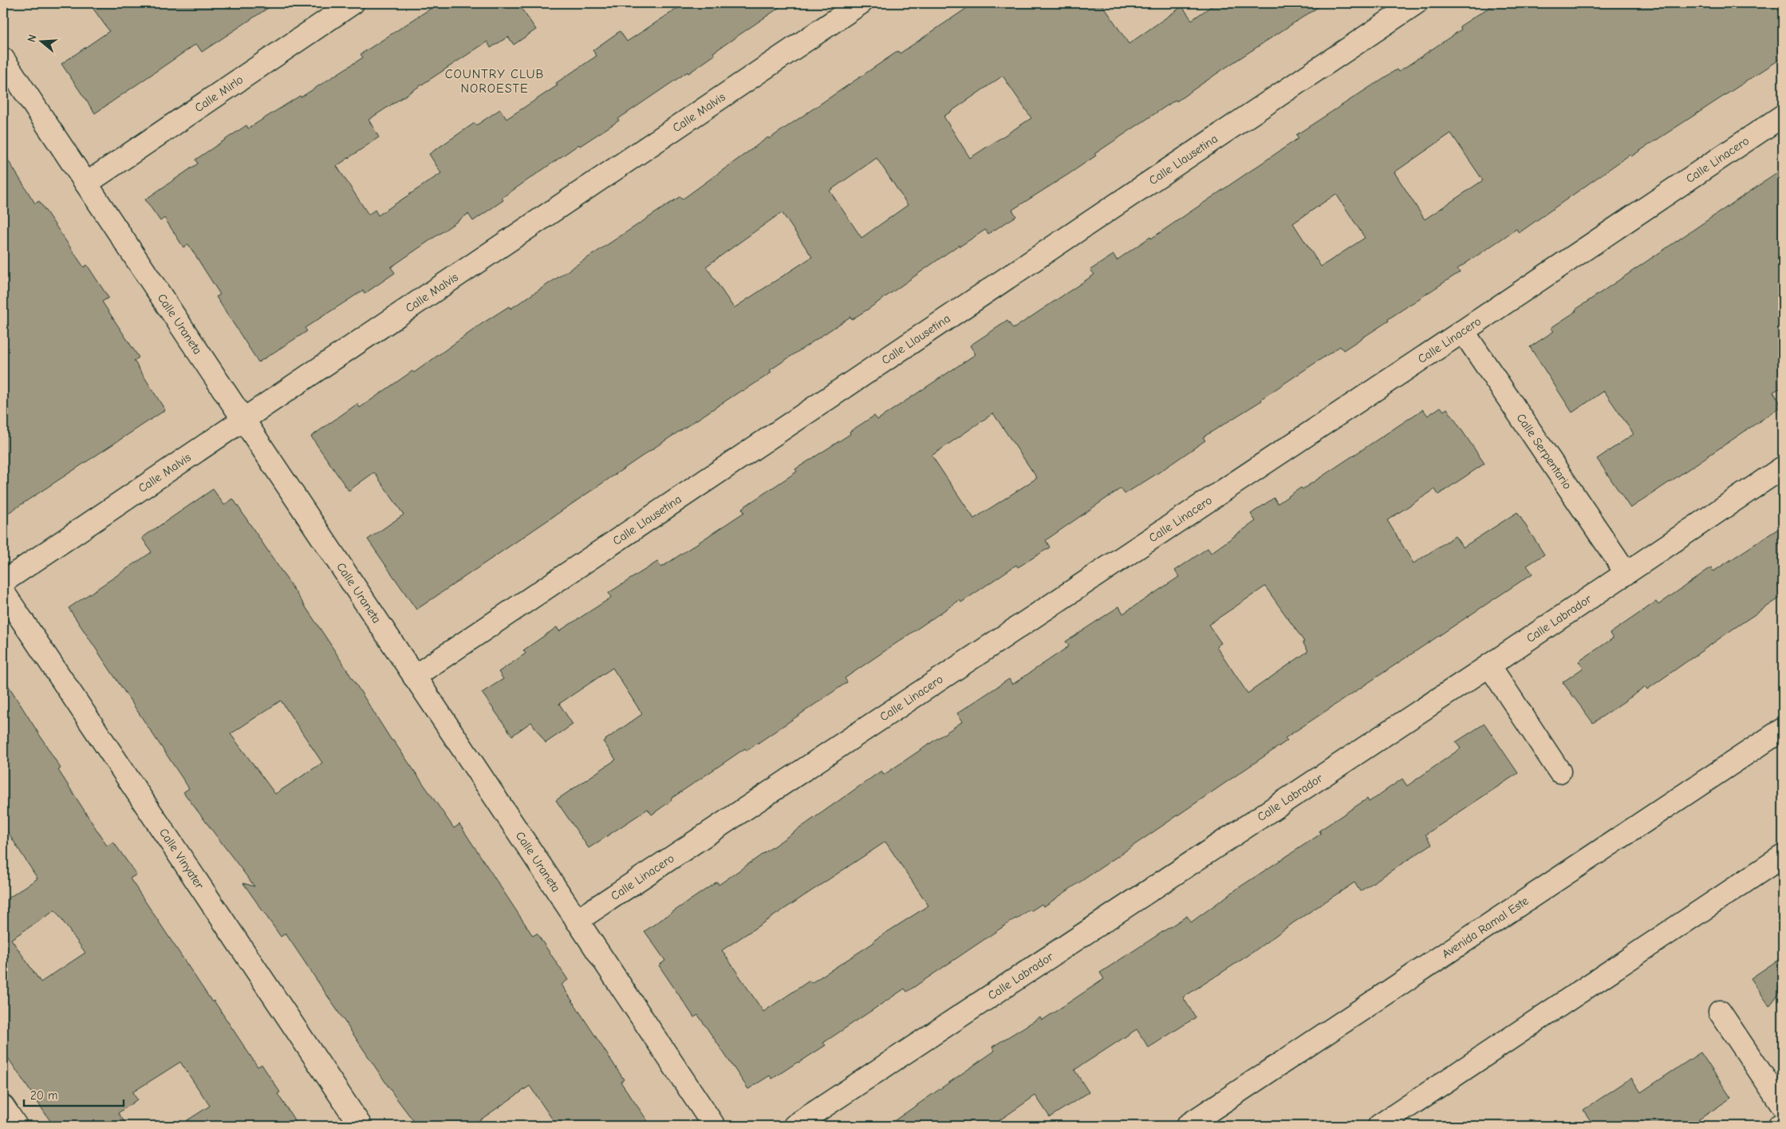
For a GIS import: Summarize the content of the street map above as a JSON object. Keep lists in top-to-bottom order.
{
  "streets": {
    "street": [
      "Calle Mirlo",
      "Calle Malvis",
      "Calle Llausetina",
      "Calle Linacero",
      "Calle Uraneta",
      "Calle Serpentario",
      "Calle Labrador",
      "Calle Vinyater",
      "Avenida Ramal Este"
    ]
  },
  "crossings": [
    ["Calle Mirlo", "Calle Uraneta"],
    ["Calle Malvis", "Calle Uraneta"],
    ["Calle Llausetina", "Calle Uraneta"],
    ["Calle Linacero", "Calle Uraneta"],
    ["Calle Linacero", "Calle Serpentario"],
    ["Calle Serpentario", "Calle Labrador"]
  ],
  "districts": ["COUNTRY CLUB NOROESTE"],
  "scale_bar": "20 m",
  "north": "left"
}
